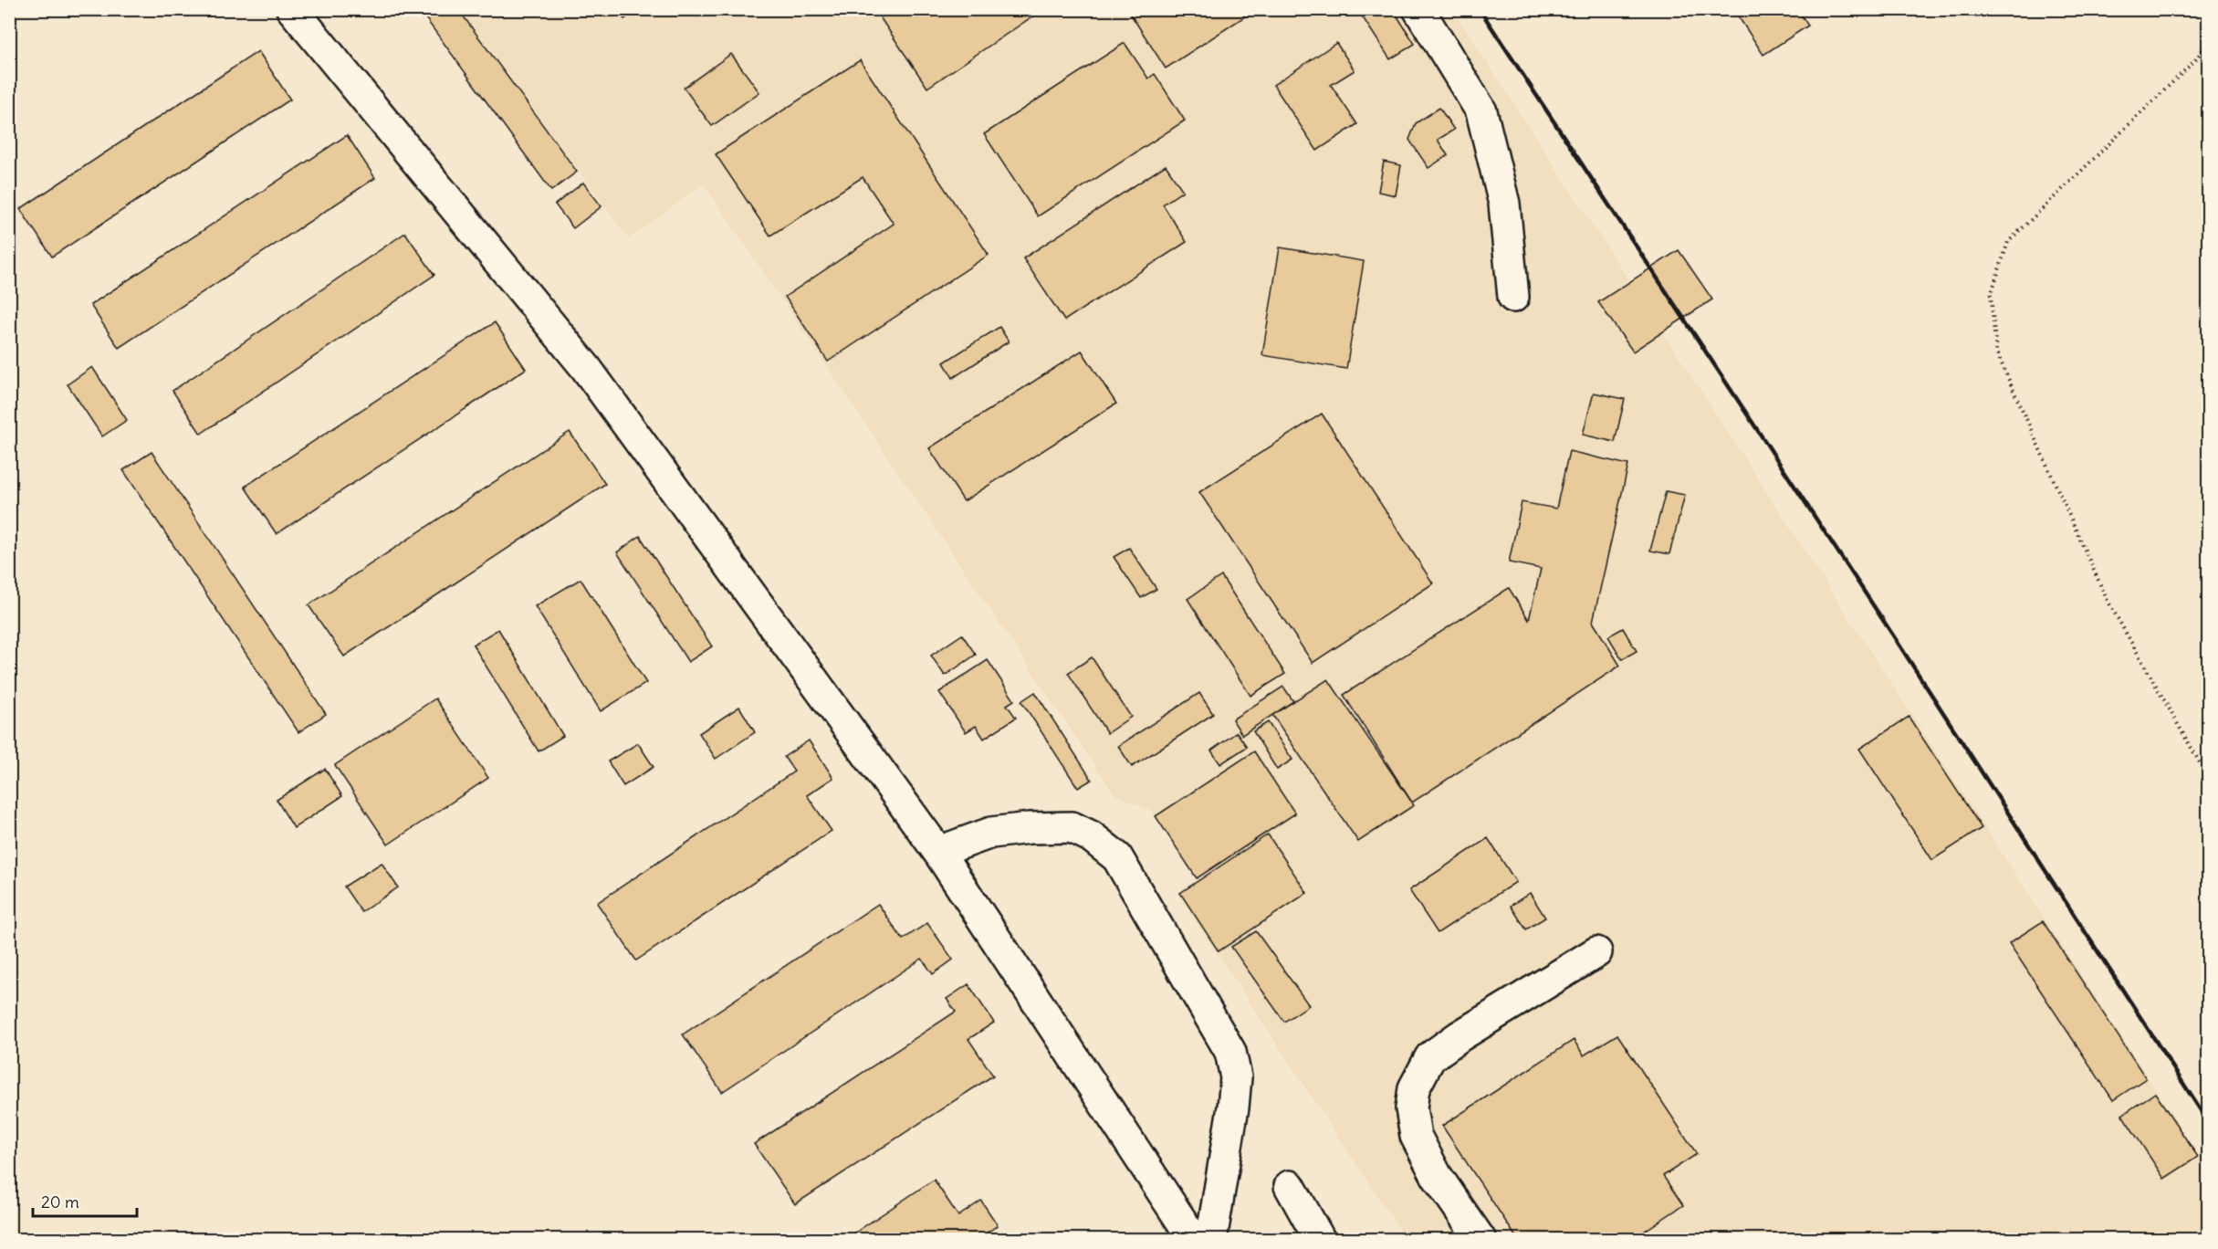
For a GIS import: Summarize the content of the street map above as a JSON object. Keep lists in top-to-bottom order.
{
  "scale_bar": "20 m"
}
